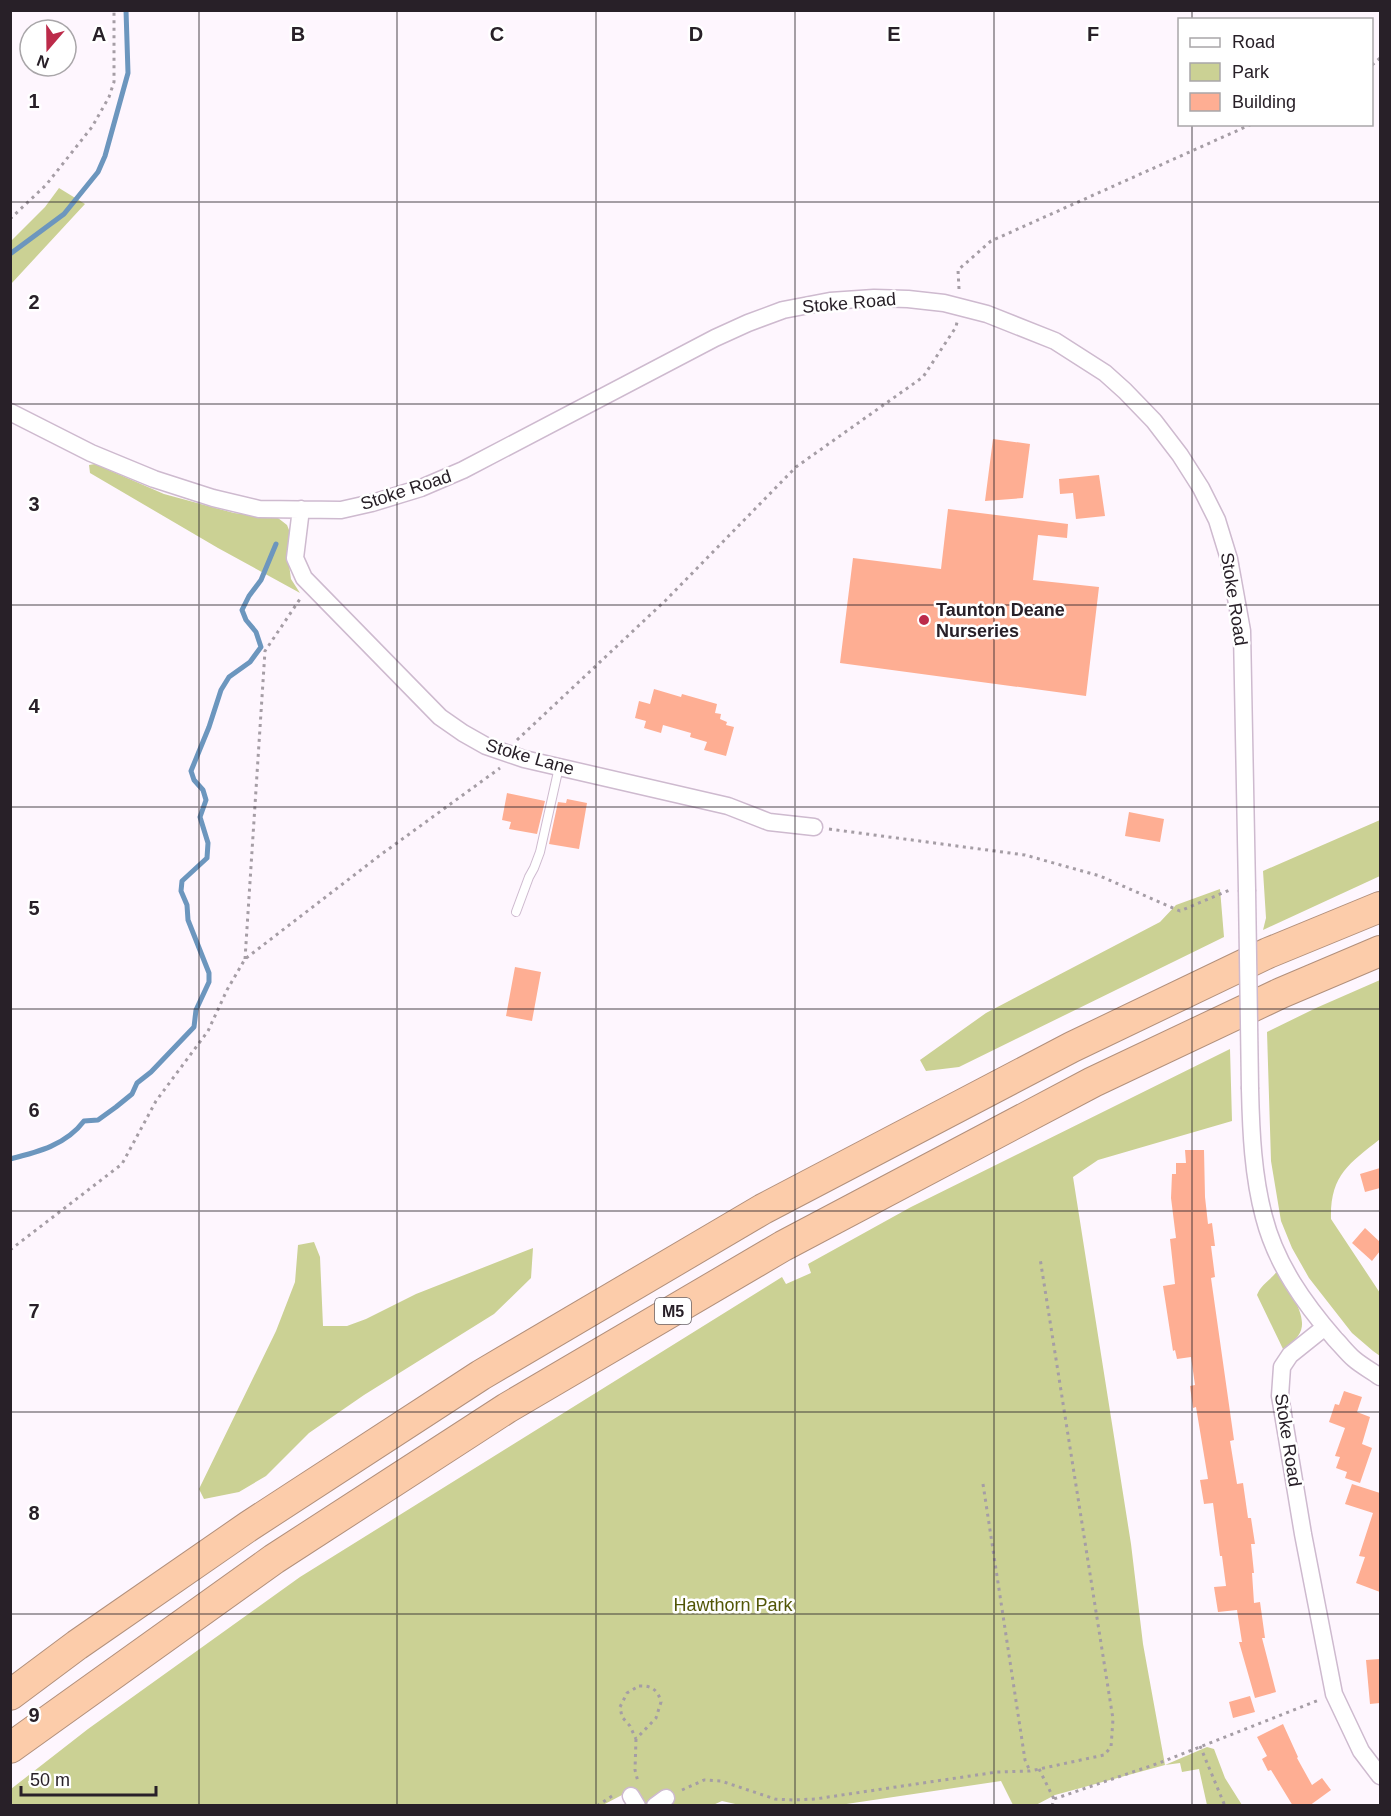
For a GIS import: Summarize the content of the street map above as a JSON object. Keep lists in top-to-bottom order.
{
  "streets": {
    "highway": ["M5"],
    "street": ["Stoke Road", "Stoke Lane"]
  },
  "crossings": [
    ["Stoke Road", "Stoke Lane"]
  ],
  "parks": ["Hawthorn Park"],
  "places": ["Taunton Deane Nurseries"],
  "legend": ["Road", "Park", "Building"],
  "scale_bar": "50 m",
  "north": "bottom",
  "grid": {
    "columns": [
      "A",
      "B",
      "C",
      "D",
      "E",
      "F"
    ],
    "rows": [
      "1",
      "2",
      "3",
      "4",
      "5",
      "6",
      "7",
      "8",
      "9"
    ]
  }
}
